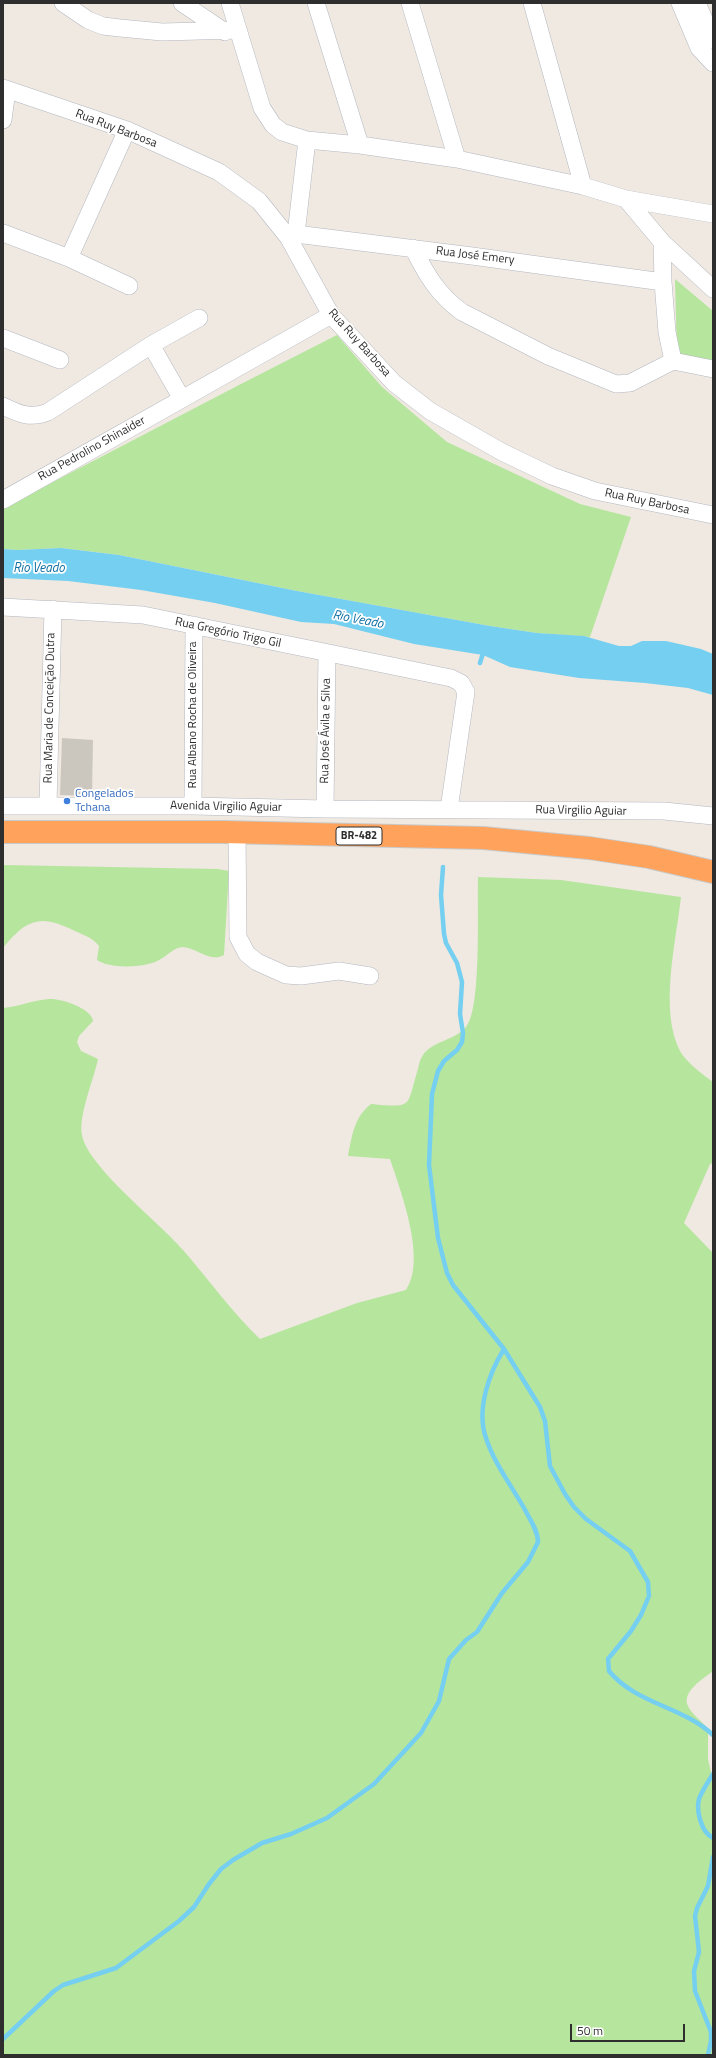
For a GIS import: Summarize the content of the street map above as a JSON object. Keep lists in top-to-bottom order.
{
  "streets": {
    "highway": ["BR-482"],
    "street": [
      "Rua Ruy Barbosa",
      "Rua José Emery",
      "Rua Pedrolino Shinaider",
      "Rua Gregório Trigo Gil",
      "Rua Maria de Conceição Dutra",
      "Rua Albano Rocha de Oliveira",
      "Rua José Ávila e Silva",
      "Avenida Virgilio Aguiar",
      "Rua Virgilio Aguiar"
    ]
  },
  "crossings": [
    ["Rua Ruy Barbosa", "Rua José Emery"],
    ["Rua Ruy Barbosa", "Rua Pedrolino Shinaider"],
    ["Rua Gregório Trigo Gil", "Rua Maria de Conceição Dutra"],
    ["Rua Gregório Trigo Gil", "Rua Albano Rocha de Oliveira"],
    ["Rua Gregório Trigo Gil", "Rua José Ávila e Silva"],
    ["Rua Gregório Trigo Gil", "Avenida Virgilio Aguiar"],
    ["Rua Gregório Trigo Gil", "Rua Virgilio Aguiar"],
    ["Rua Maria de Conceição Dutra", "Avenida Virgilio Aguiar"],
    ["Rua Albano Rocha de Oliveira", "Avenida Virgilio Aguiar"],
    ["Rua José Ávila e Silva", "Avenida Virgilio Aguiar"],
    ["Avenida Virgilio Aguiar", "Rua Virgilio Aguiar"]
  ],
  "water": ["Rio Veado"],
  "places": ["Congelados Tchana"],
  "scale_bar": "50 m"
}
